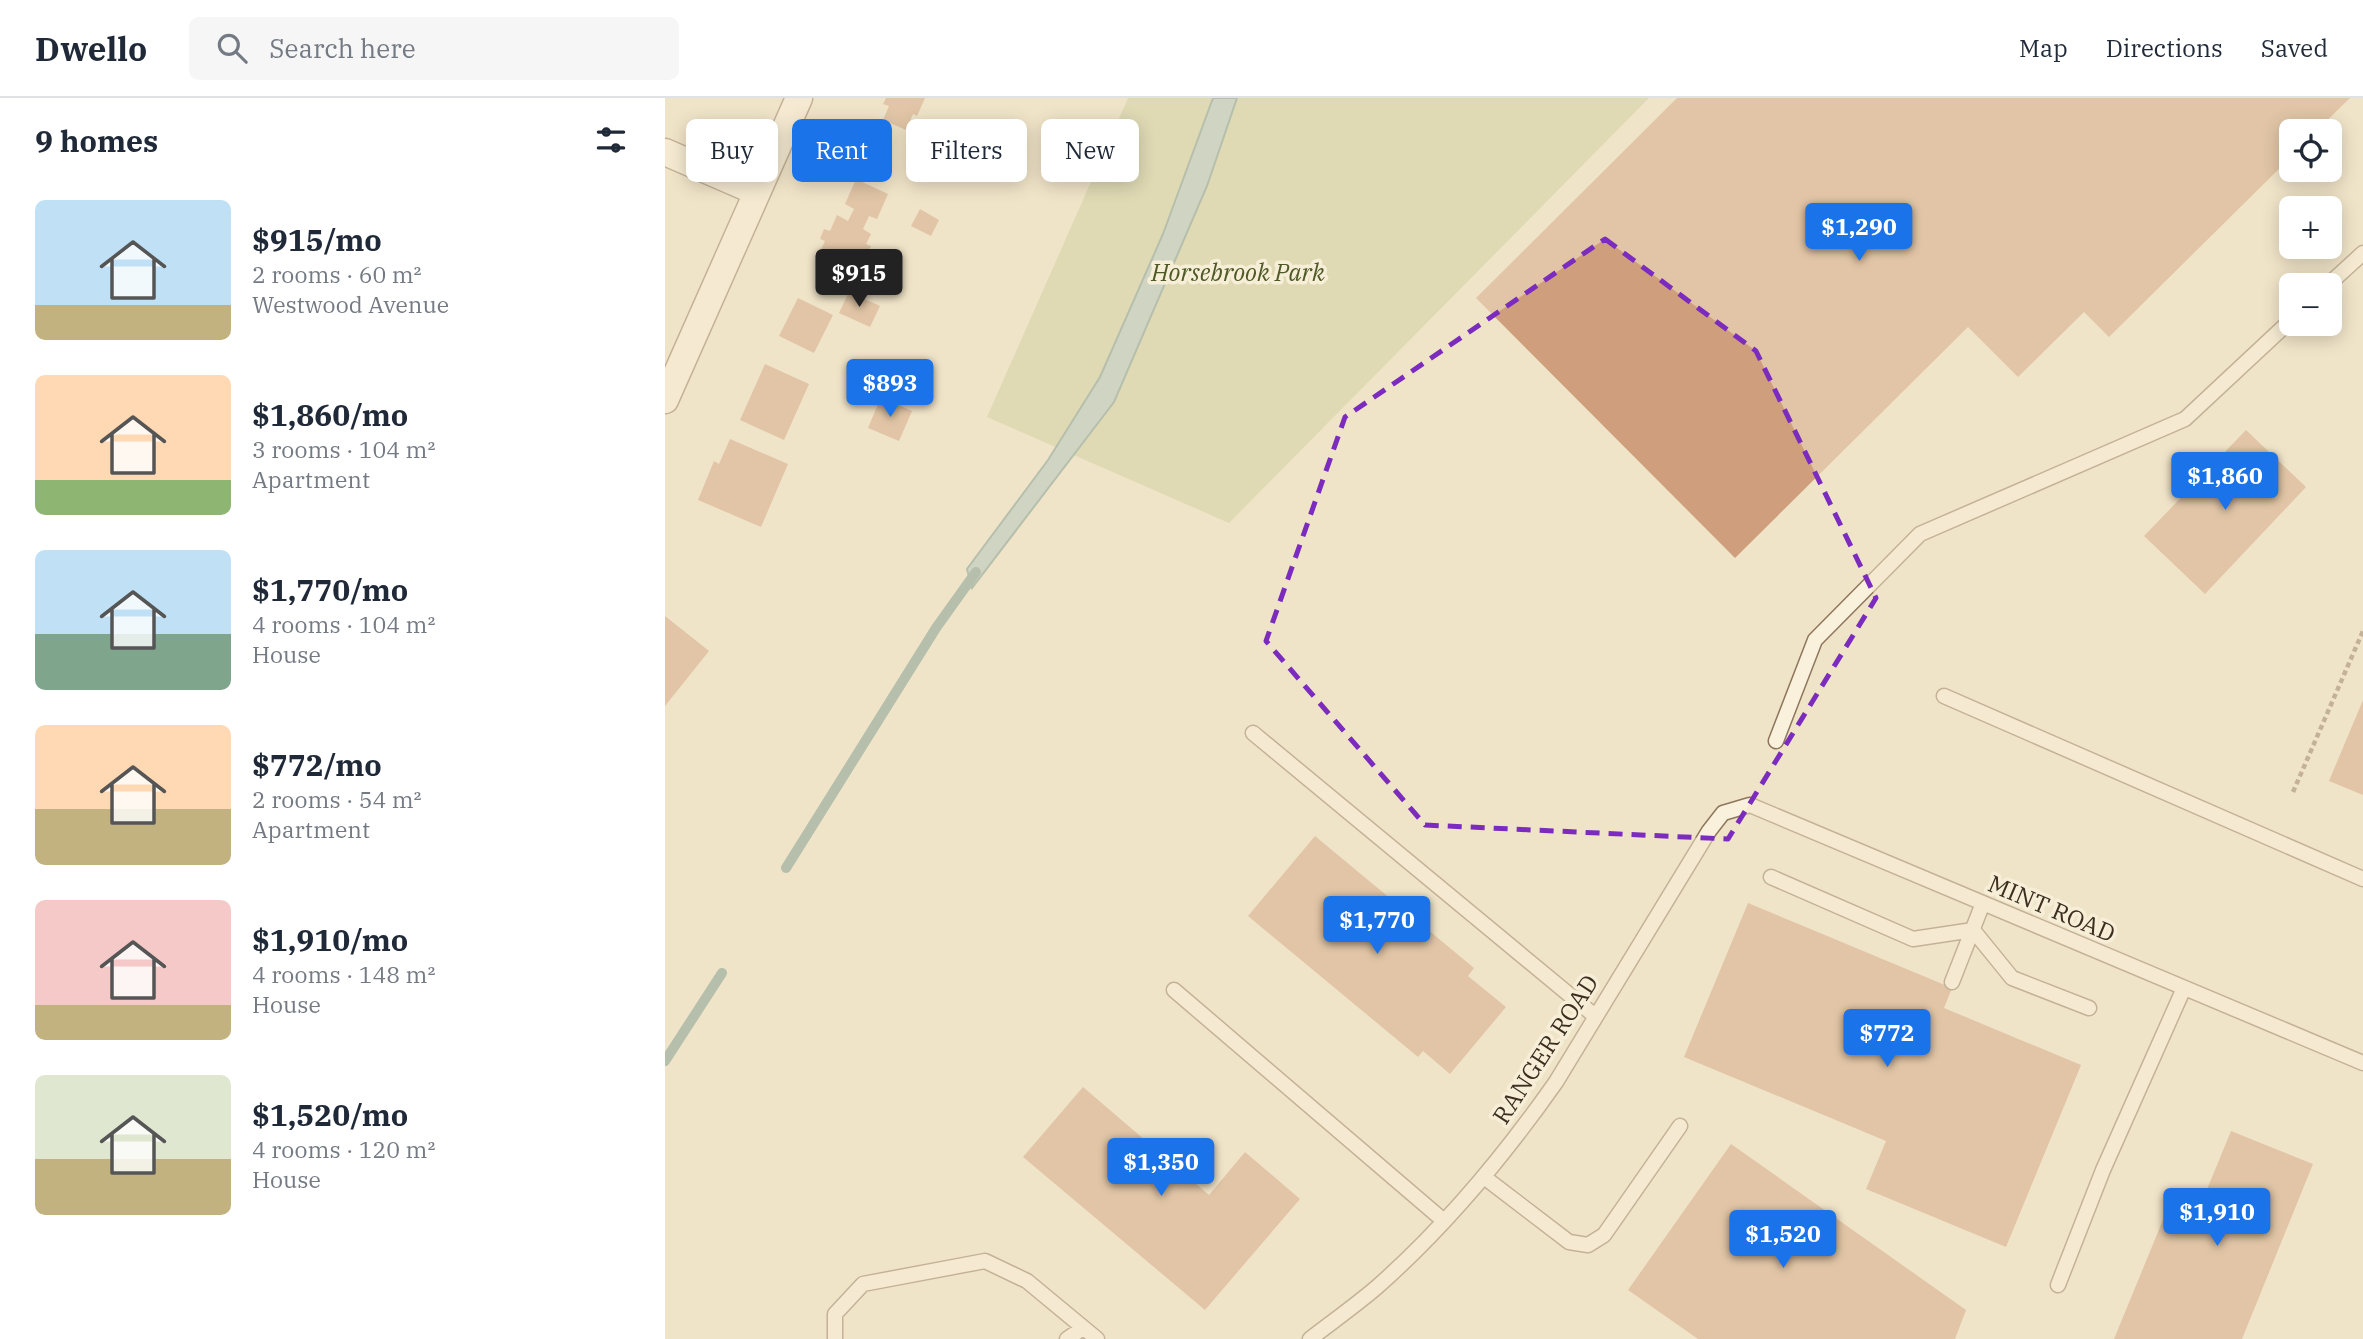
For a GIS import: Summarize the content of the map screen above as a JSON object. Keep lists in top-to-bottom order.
{
  "streets": {
    "lane": ["MINT ROAD", "RANGER ROAD"]
  },
  "crossings": [
    ["MINT ROAD", "RANGER ROAD"]
  ],
  "parks": ["Horsebrook Park"],
  "page": {
    "header": "Dwello",
    "search": "Search here",
    "nav": ["Map", "Directions", "Saved"],
    "heading": "9 homes",
    "map_buttons": ["+", "−"],
    "chip": [
      "Buy",
      "Rent",
      "Filters",
      "New"
    ],
    "list": [
      {
        "name": "$915/mo",
        "note": "2 rooms · 60 m² · Westwood Avenue"
      },
      {
        "name": "$1,860/mo",
        "note": "3 rooms · 104 m² · Apartment"
      },
      {
        "name": "$1,770/mo",
        "note": "4 rooms · 104 m² · House"
      },
      {
        "name": "$772/mo",
        "note": "2 rooms · 54 m² · Apartment"
      },
      {
        "name": "$1,910/mo",
        "note": "4 rooms · 148 m² · House"
      },
      {
        "name": "$1,520/mo",
        "note": "4 rooms · 120 m² · House"
      }
    ],
    "price": [
      "$1,290",
      "$915",
      "$893",
      "$1,860",
      "$1,770",
      "$772",
      "$1,350",
      "$1,910",
      "$1,520"
    ]
  }
}
